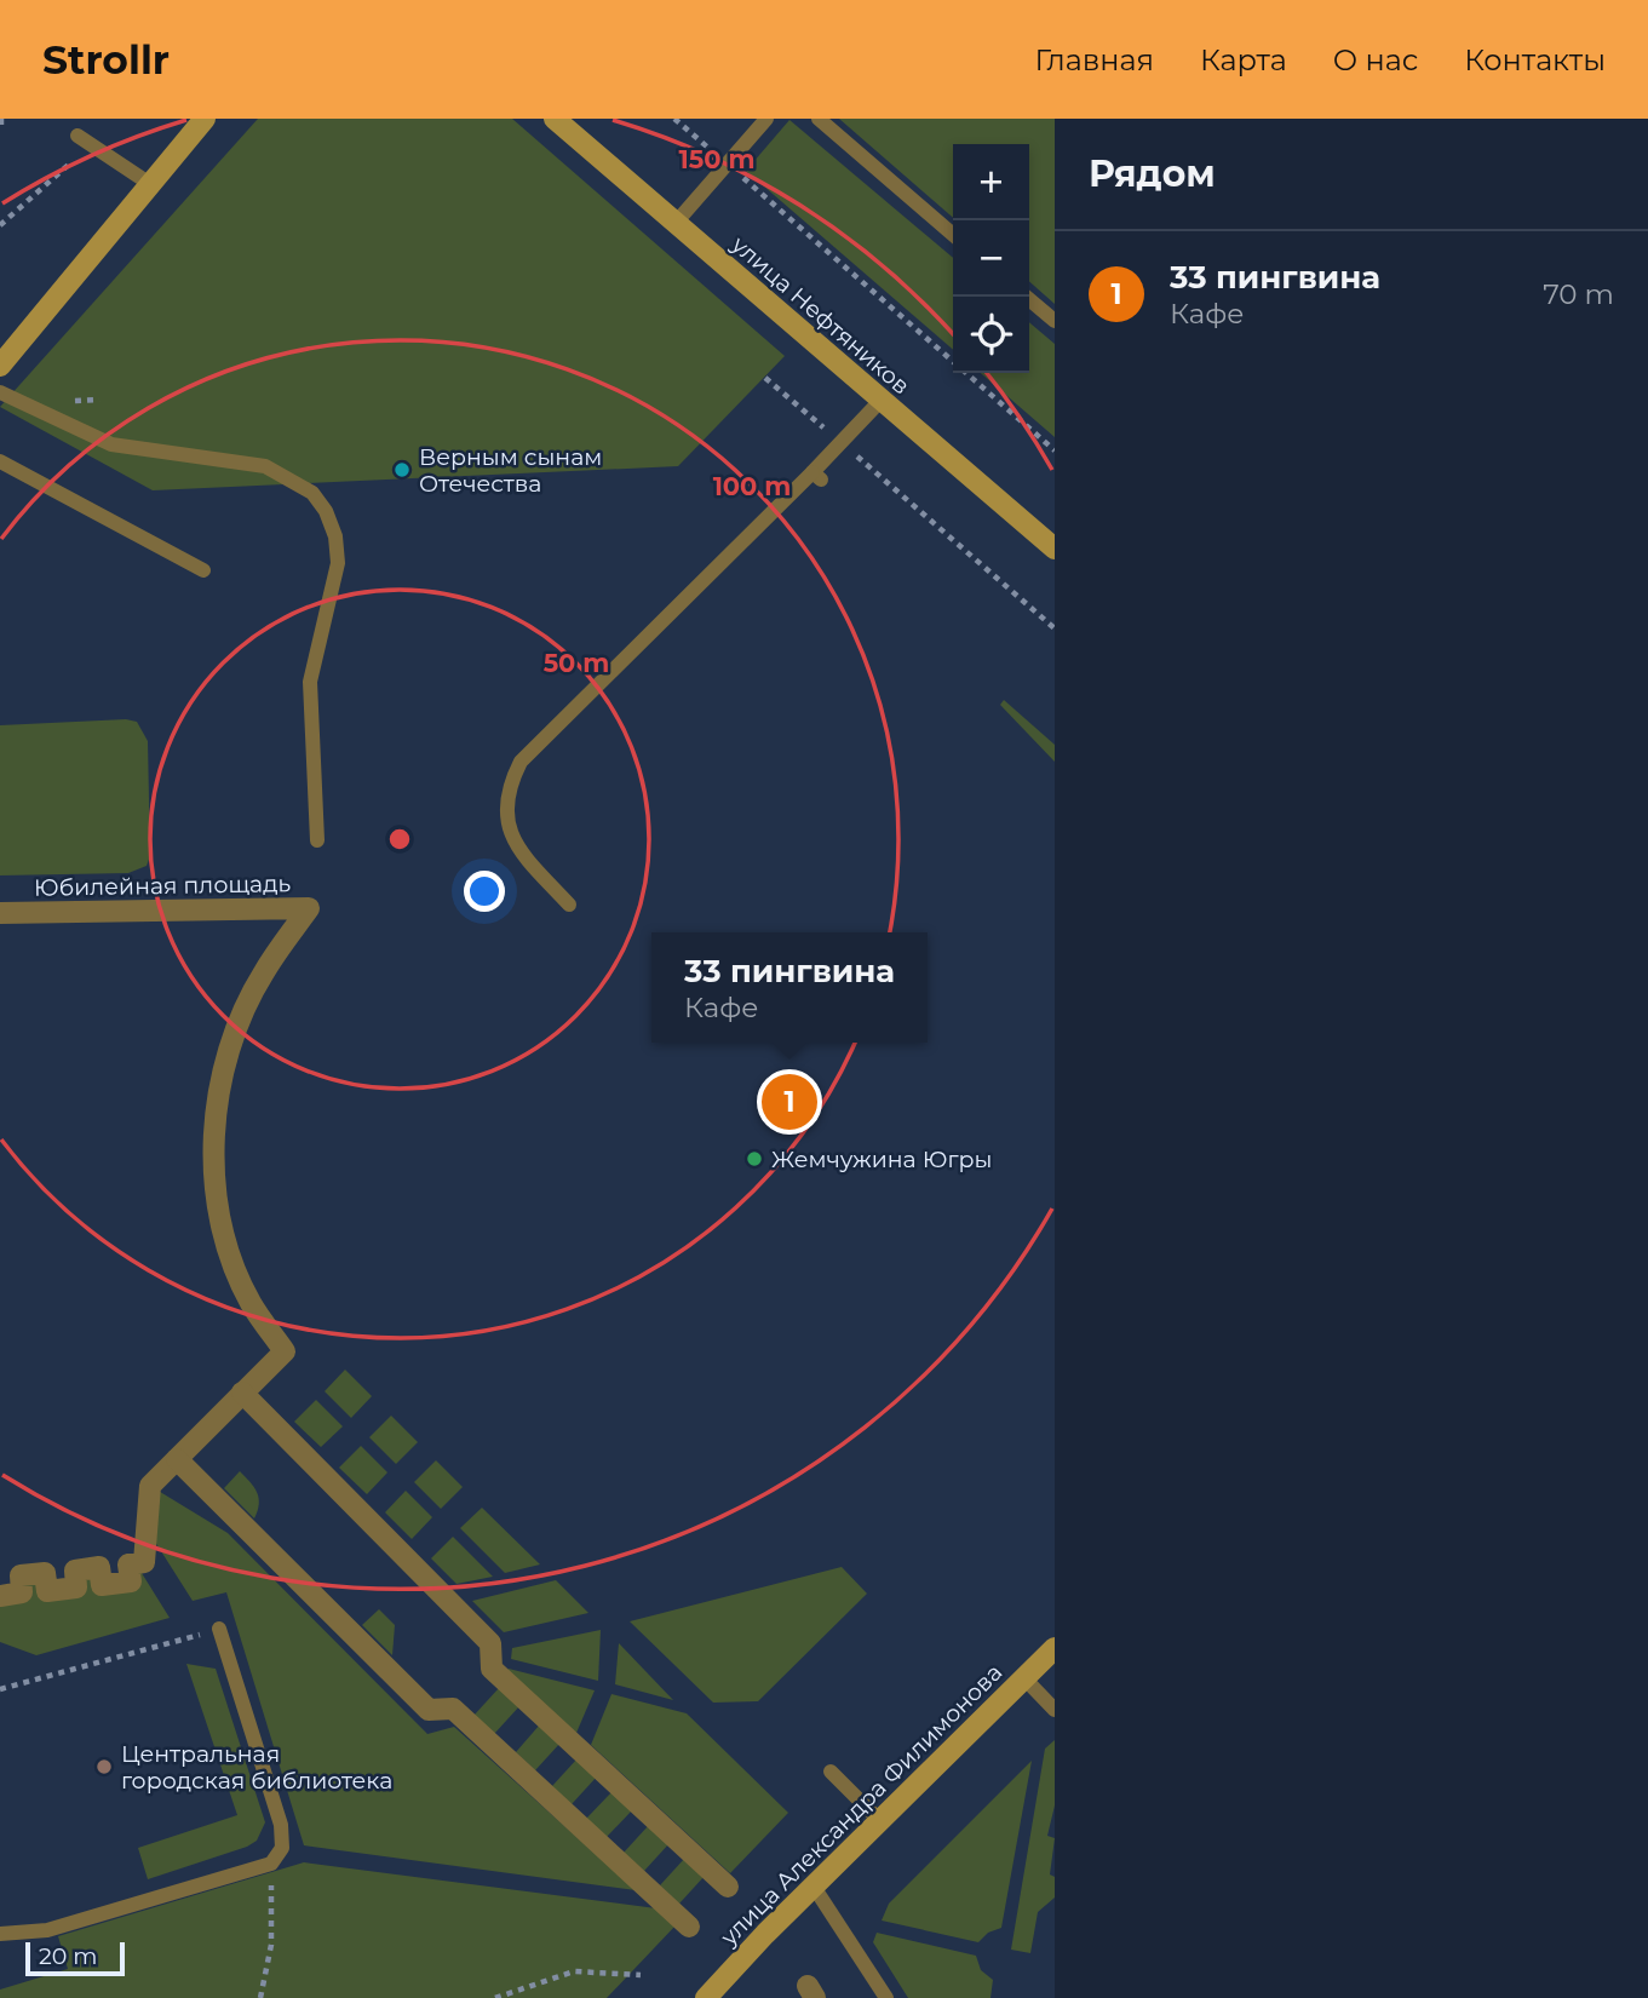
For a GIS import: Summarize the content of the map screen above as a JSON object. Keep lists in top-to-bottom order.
{
  "streets": {
    "main road": ["улица Нефтяников", "улица Александра Филимонова"],
    "street": ["Юбилейная площадь"]
  },
  "places": ["Верным сынам Отечества", "Жемчужина Югры", "Центральная городская библиотека"],
  "scale_bar": "20 m",
  "page": {
    "header": "Strollr",
    "nav": [
      "Главная",
      "Карта",
      "О нас",
      "Контакты"
    ],
    "heading": "Рядом",
    "map_buttons": ["+", "−"],
    "list": [
      {
        "mark": "1",
        "name": "33 пингвина",
        "note": "Кафе",
        "value": "70 m"
      }
    ],
    "popup": ["33 пингвина", "Кафе"],
    "pins": "1",
    "scale": "20 m"
  },
  "rings": ["150 m", "100 m", "50 m"]
}
